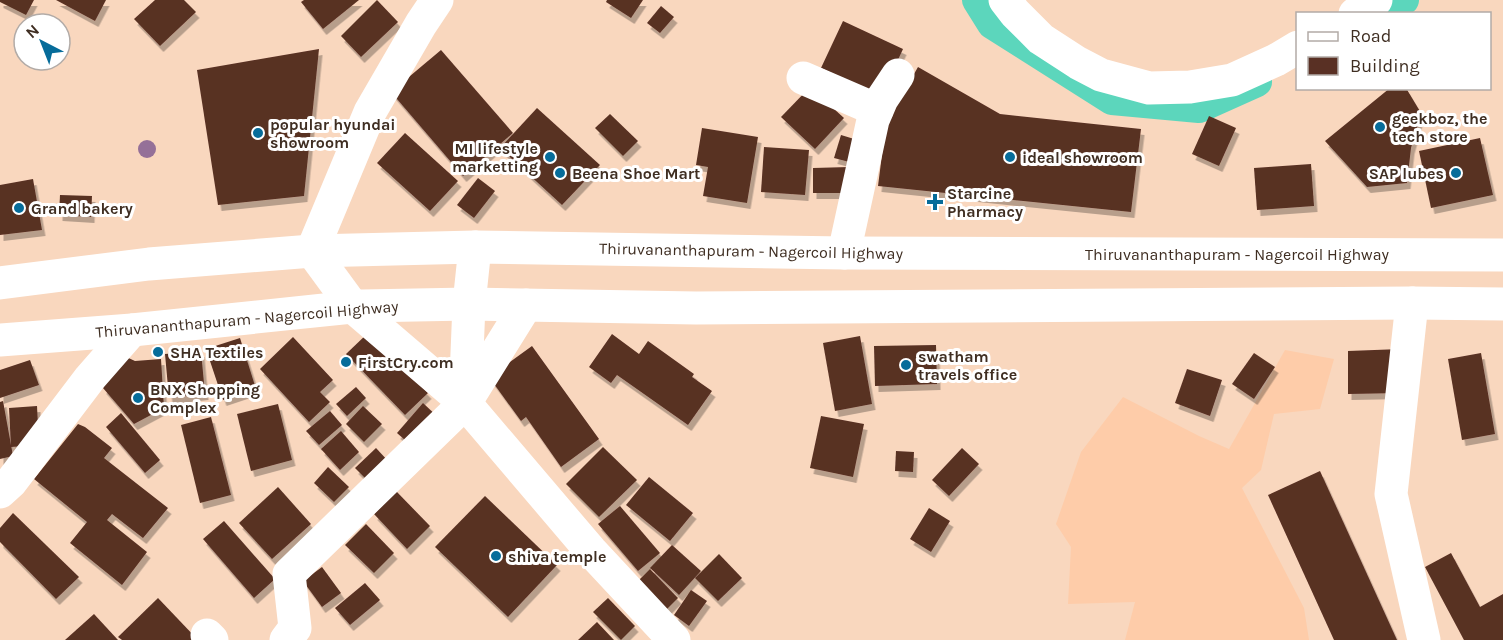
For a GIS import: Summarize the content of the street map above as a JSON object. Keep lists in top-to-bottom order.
{
  "streets": {
    "main road": ["Thiruvananthapuram - Nagercoil Highway"]
  },
  "places": {
    "other": [
      "geekboz, the tech store",
      "popular hyundai showroom",
      "MI lifestyle marketting",
      "ideal showroom",
      "Beena Shoe Mart",
      "SAP lubes",
      "Grand bakery",
      "SHA Textiles",
      "FirstCry.com",
      "swatham travels office",
      "BNX Shopping Complex",
      "shiva temple"
    ],
    "health": ["Starcine Pharmacy"]
  },
  "legend": ["Road", "Building"],
  "north": "top left"
}
